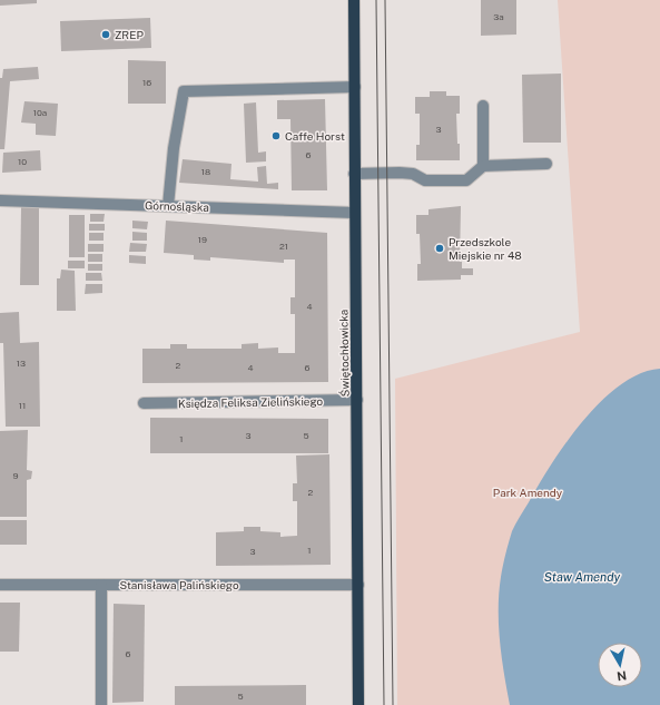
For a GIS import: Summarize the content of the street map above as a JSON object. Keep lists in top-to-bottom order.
{
  "streets": {
    "main road": ["Świętochłowicka"],
    "street": ["Górnośląska", "Księdza Feliksa Zielińskiego", "Stanisława Palińskiego"]
  },
  "crossings": [
    ["Górnośląska", "Świętochłowicka"],
    ["Świętochłowicka", "Księdza Feliksa Zielińskiego"],
    ["Świętochłowicka", "Stanisława Palińskiego"]
  ],
  "water": ["Staw Amendy"],
  "parks": ["Park Amendy"],
  "places": ["ZREP", "Caffe Horst", "Przedszkole Miejskie nr 48"],
  "house_numbers": [
    "3a",
    "16",
    "10a",
    "3",
    "6",
    "10",
    "18",
    "19",
    "21",
    "4",
    "13",
    "2",
    "4",
    "6",
    "11",
    "3",
    "5",
    "1",
    "9",
    "2",
    "1",
    "3",
    "6",
    "5"
  ],
  "north": "bottom"
}
